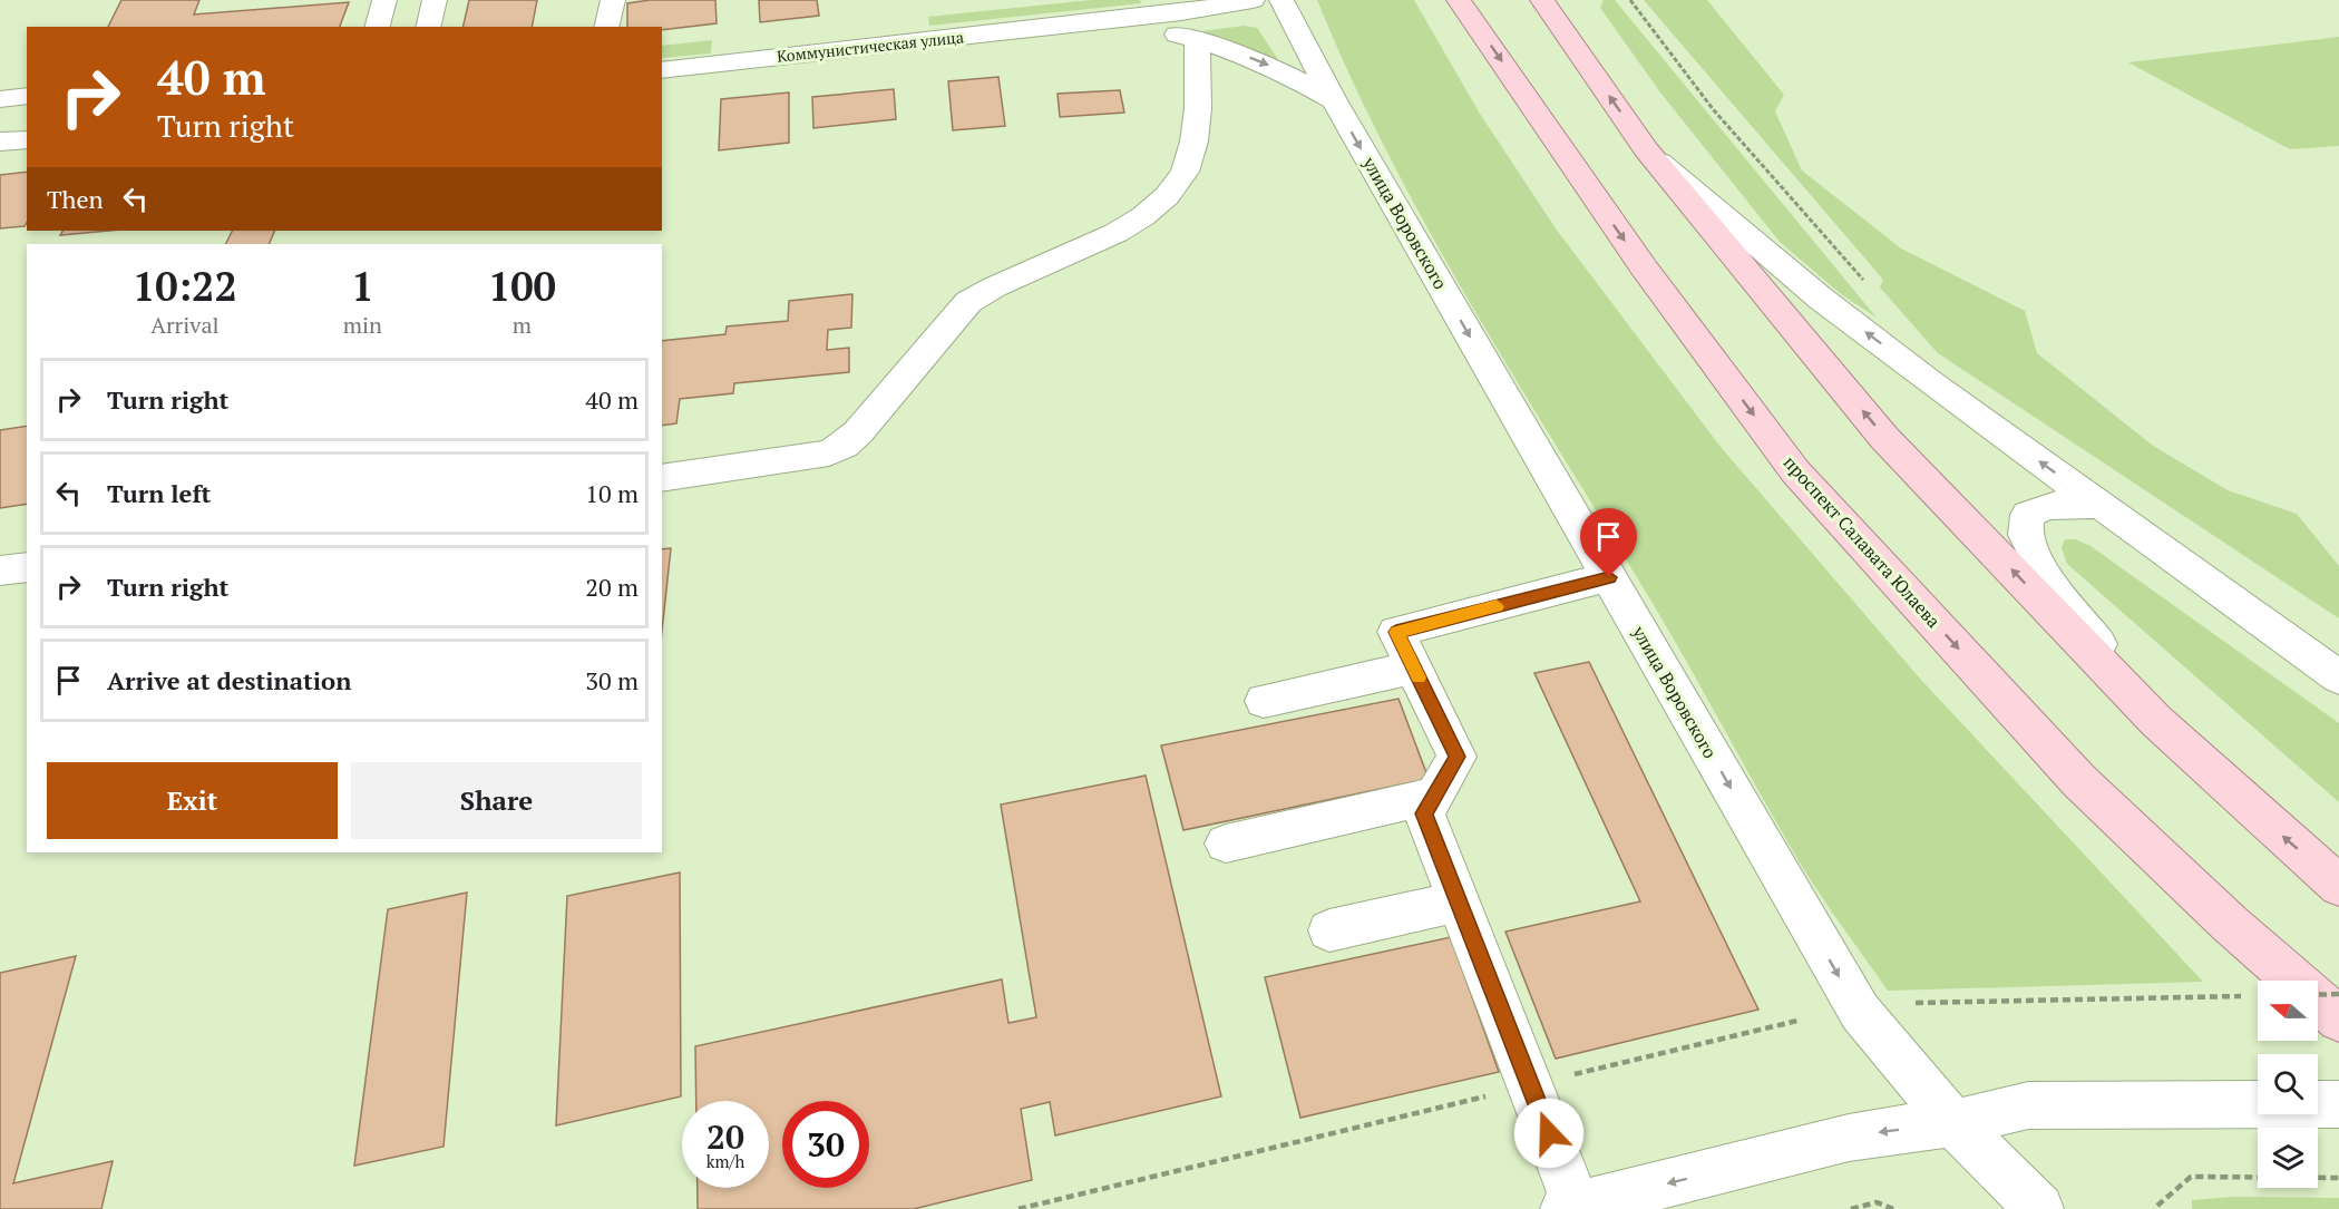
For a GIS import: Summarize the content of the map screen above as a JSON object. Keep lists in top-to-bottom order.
{
  "streets": {
    "main road": ["проспект Салавата Юлаева"],
    "street": ["Коммунистическая улица", "улица Воровского"]
  },
  "crossings": [
    ["Коммунистическая улица", "улица Воровского"]
  ],
  "north": "left",
  "page": {
    "turn": ["40 m", "Turn right"],
    "then": "Then",
    "eta": [
      "10:22",
      "Arrival",
      "1",
      "min",
      "100",
      "m"
    ],
    "list": [
      {
        "name": "Turn right",
        "value": "40 m"
      },
      {
        "name": "Turn left",
        "value": "10 m"
      },
      {
        "name": "Turn right",
        "value": "20 m"
      },
      {
        "name": "Arrive at destination",
        "value": "30 m"
      }
    ],
    "buttons": ["Exit", "Share"],
    "speed": "20 km/h",
    "limit": "30"
  }
}
